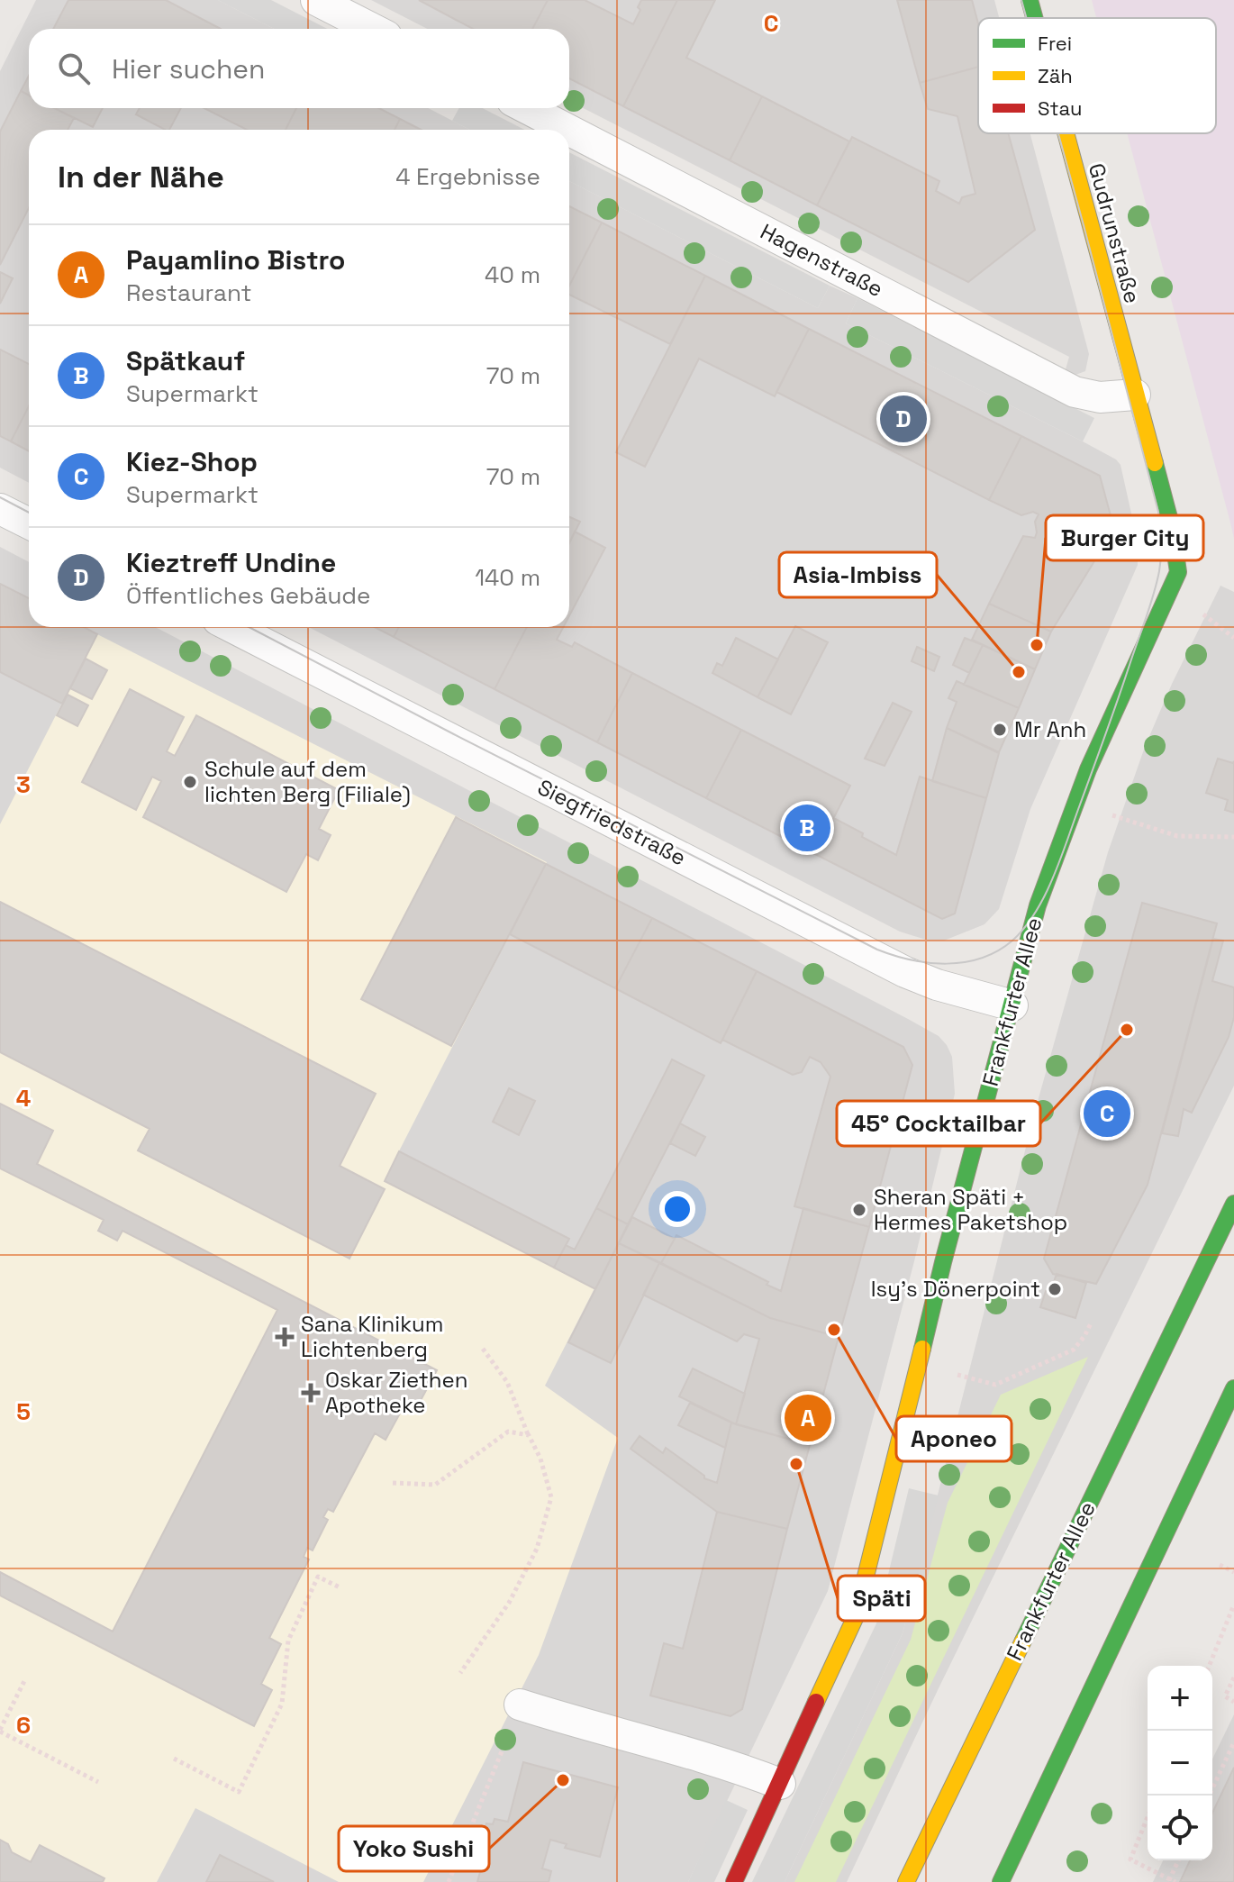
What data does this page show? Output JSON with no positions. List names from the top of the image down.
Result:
{
  "streets": {
    "street": [
      "Gudrunstraße",
      "Hagenstraße",
      "Siegfriedstraße",
      "Frankfurter Allee"
    ]
  },
  "crossings": [
    ["Gudrunstraße", "Hagenstraße"],
    ["Gudrunstraße", "Frankfurter Allee"],
    ["Hagenstraße", "Frankfurter Allee"],
    ["Siegfriedstraße", "Frankfurter Allee"]
  ],
  "places": {
    "other": [
      "Burger City",
      "Asia-Imbiss",
      "Mr Anh",
      "Schule auf dem lichten Berg (Filiale)",
      "45° Cocktailbar",
      "Sheran Späti + Hermes Paketshop",
      "Isy's Dönerpoint",
      "Aponeo",
      "Späti",
      "Yoko Sushi"
    ],
    "health": ["Sana Klinikum Lichtenberg", "Oskar Ziethen Apotheke"]
  },
  "legend": ["Frei", "Zäh", "Stau"],
  "page": {
    "search": "Hier suchen",
    "heading": ["In der Nähe", "4 Ergebnisse"],
    "list": [
      {
        "mark": "A",
        "name": "Payamlino Bistro",
        "note": "Restaurant",
        "value": "40 m"
      },
      {
        "mark": "B",
        "name": "Spätkauf",
        "note": "Supermarkt",
        "value": "70 m"
      },
      {
        "mark": "C",
        "name": "Kiez-Shop",
        "note": "Supermarkt",
        "value": "70 m"
      },
      {
        "mark": "D",
        "name": "Kieztreff Undine",
        "note": "Öffentliches Gebäude",
        "value": "140 m"
      }
    ],
    "pins": [
      "D",
      "B",
      "C",
      "A"
    ],
    "map_buttons": ["+", "−"]
  },
  "grid": {
    "columns": ["C"],
    "rows": [
      "3",
      "4",
      "5",
      "6"
    ]
  }
}
